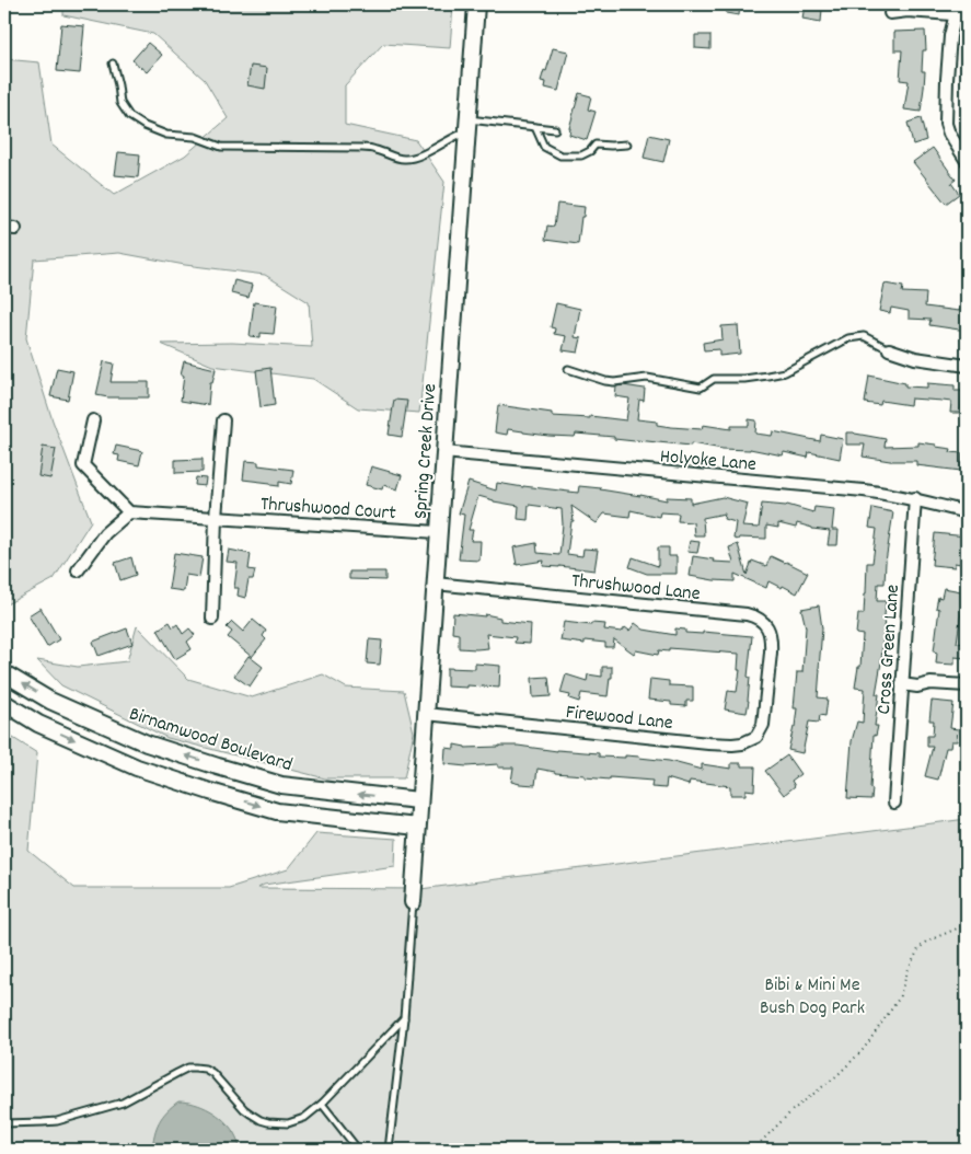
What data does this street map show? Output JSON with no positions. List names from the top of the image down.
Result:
{
  "streets": {
    "street": [
      "Spring Creek Drive",
      "Holyoke Lane",
      "Thrushwood Court",
      "Thrushwood Lane",
      "Cross Green Lane",
      "Firewood Lane",
      "Birnamwood Boulevard"
    ]
  },
  "crossings": [
    ["Spring Creek Drive", "Holyoke Lane"],
    ["Spring Creek Drive", "Thrushwood Court"],
    ["Spring Creek Drive", "Thrushwood Lane"],
    ["Spring Creek Drive", "Firewood Lane"],
    ["Spring Creek Drive", "Birnamwood Boulevard"],
    ["Holyoke Lane", "Cross Green Lane"],
    ["Thrushwood Lane", "Firewood Lane"]
  ],
  "parks": ["Bibi & Mini Me Bush Dog Park"]
}
